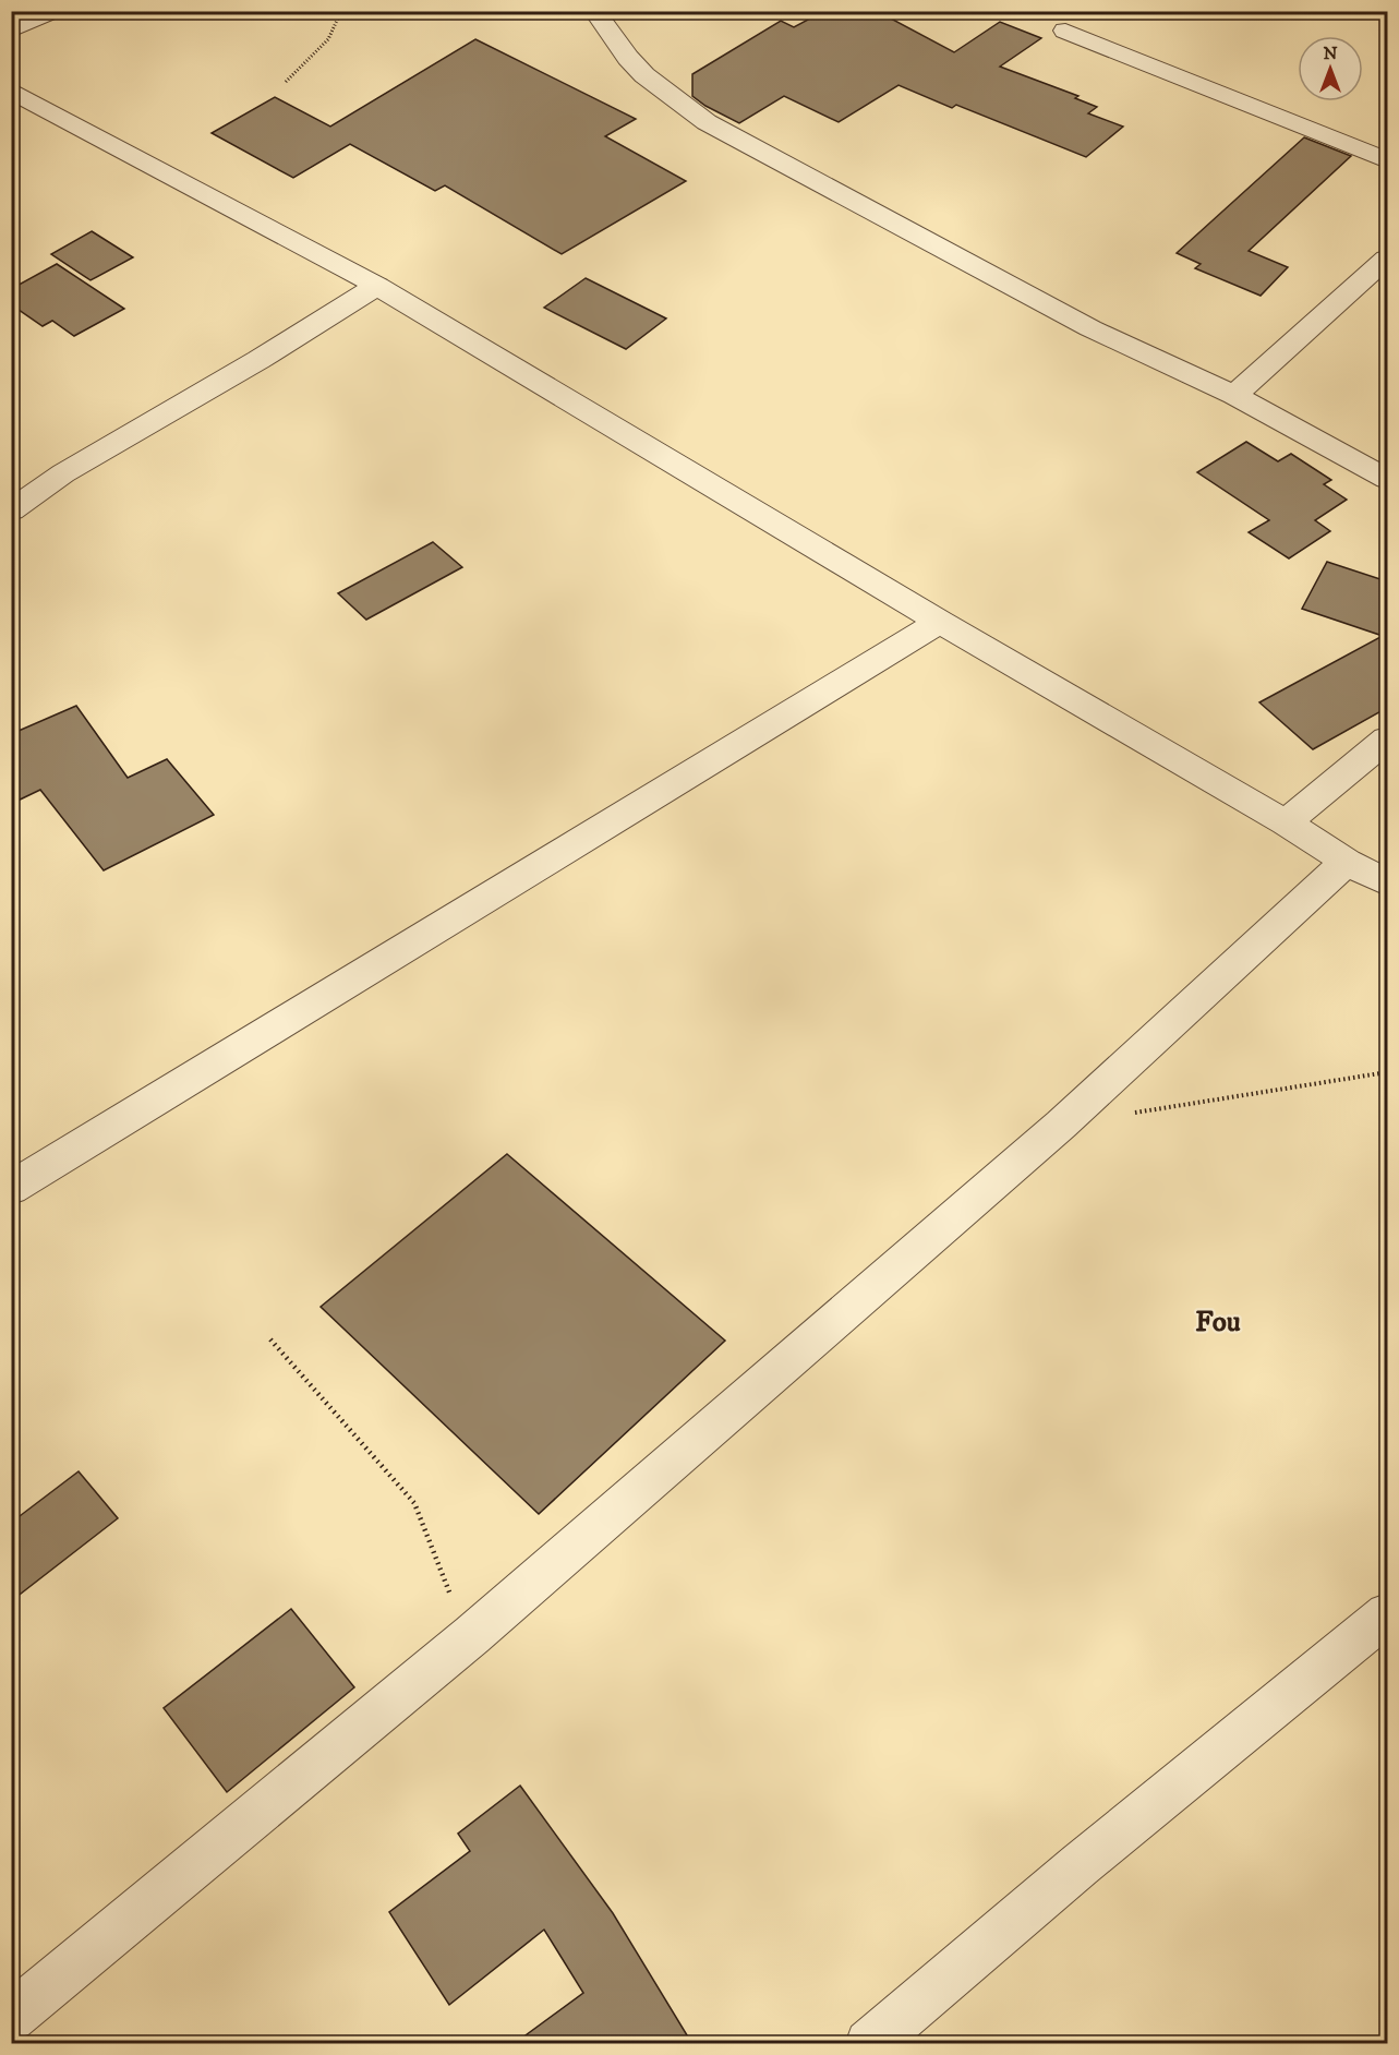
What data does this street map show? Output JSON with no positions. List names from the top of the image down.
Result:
{
  "districts": ["Fou"],
  "north": "top"
}
